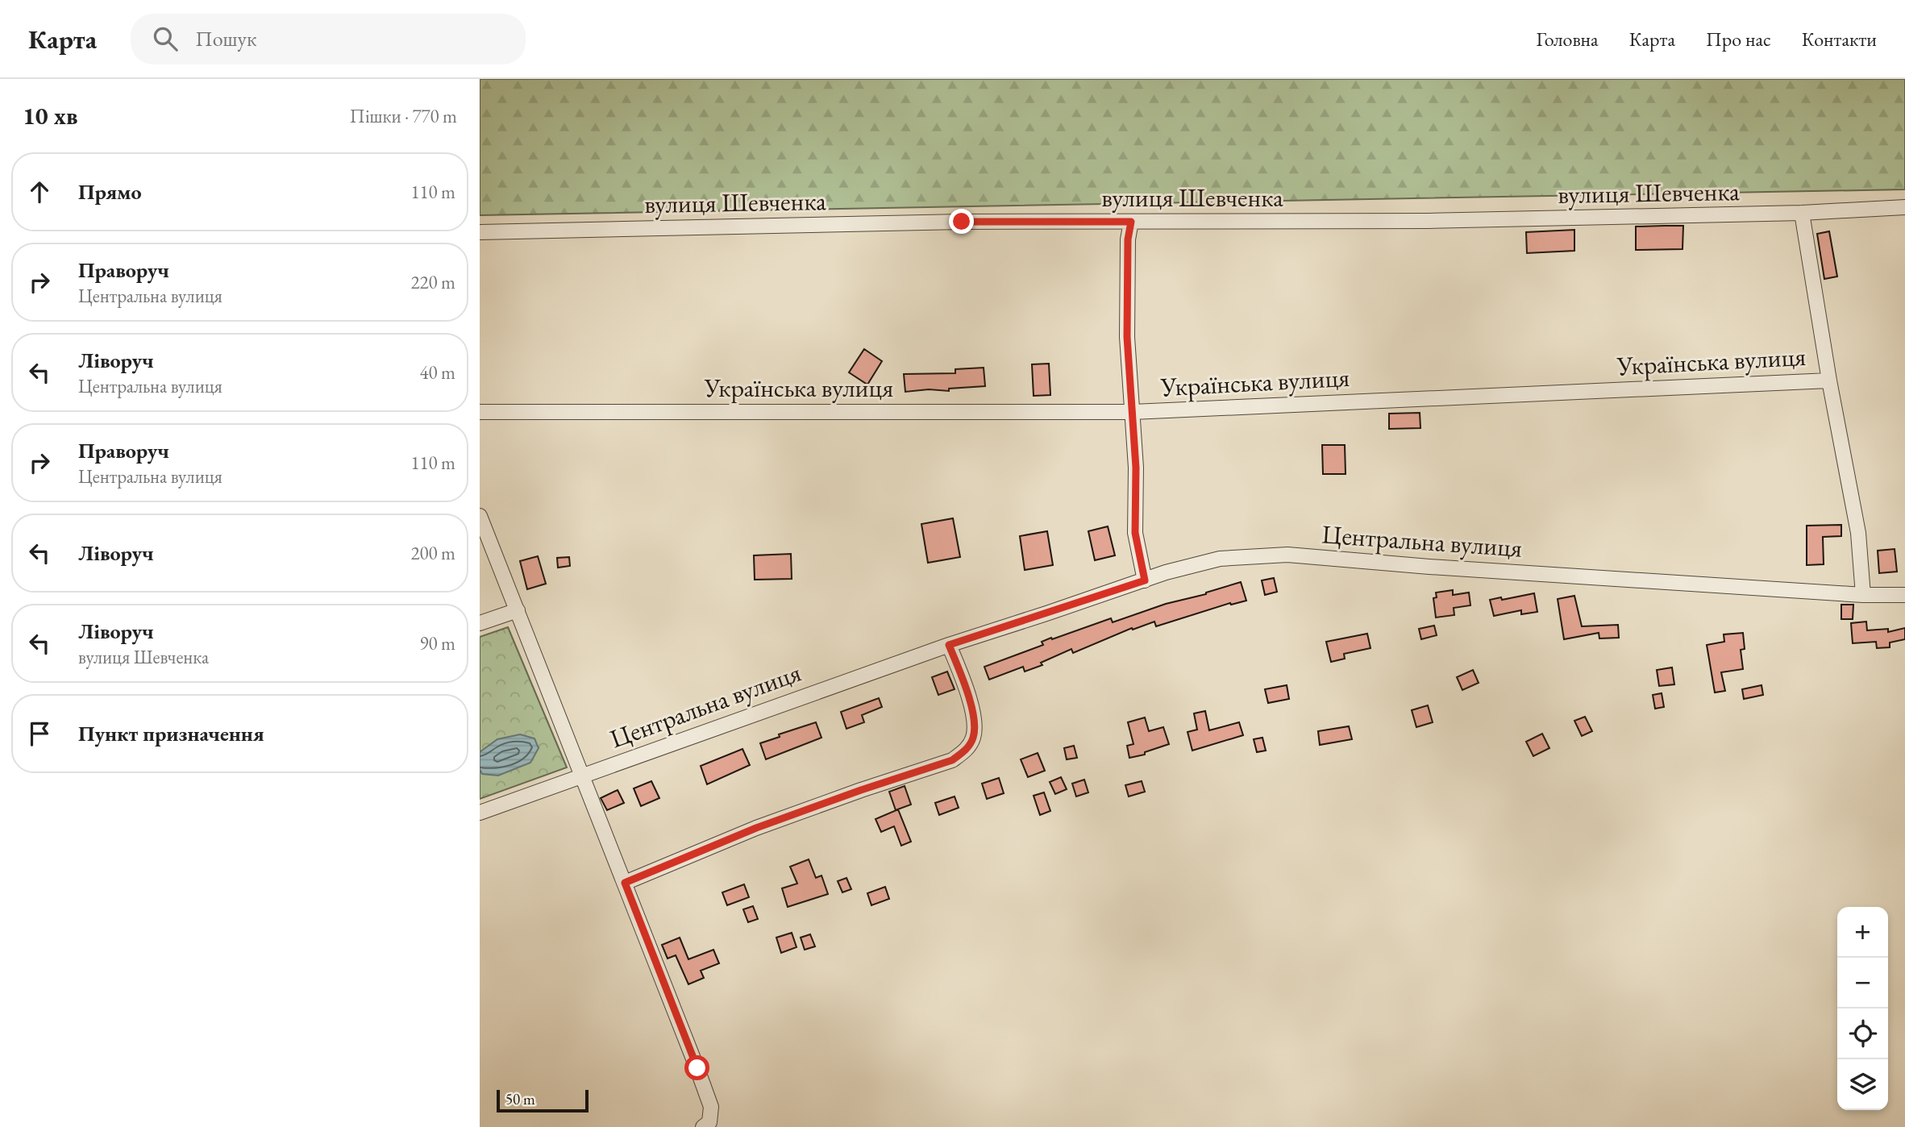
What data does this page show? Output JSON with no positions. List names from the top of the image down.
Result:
{
  "streets": {
    "street": ["вулиця Шевченка", "Українська вулиця", "Центральна вулиця"]
  },
  "scale_bar": "50 m",
  "page": {
    "header": "Карта",
    "search": "Пошук",
    "nav": [
      "Головна",
      "Карта",
      "Про нас",
      "Контакти"
    ],
    "heading": ["10 хв", "Пішки · 770 m"],
    "list": [
      ["Прямо", "110 m"],
      ["Праворуч", "Центральна вулиця", "220 m"],
      ["Ліворуч", "Центральна вулиця", "40 m"],
      ["Праворуч", "Центральна вулиця", "110 m"],
      ["Ліворуч", "200 m"],
      ["Ліворуч", "вулиця Шевченка", "90 m"],
      "Пункт призначення"
    ],
    "map_buttons": ["+", "−"],
    "scale": "50 m"
  }
}
